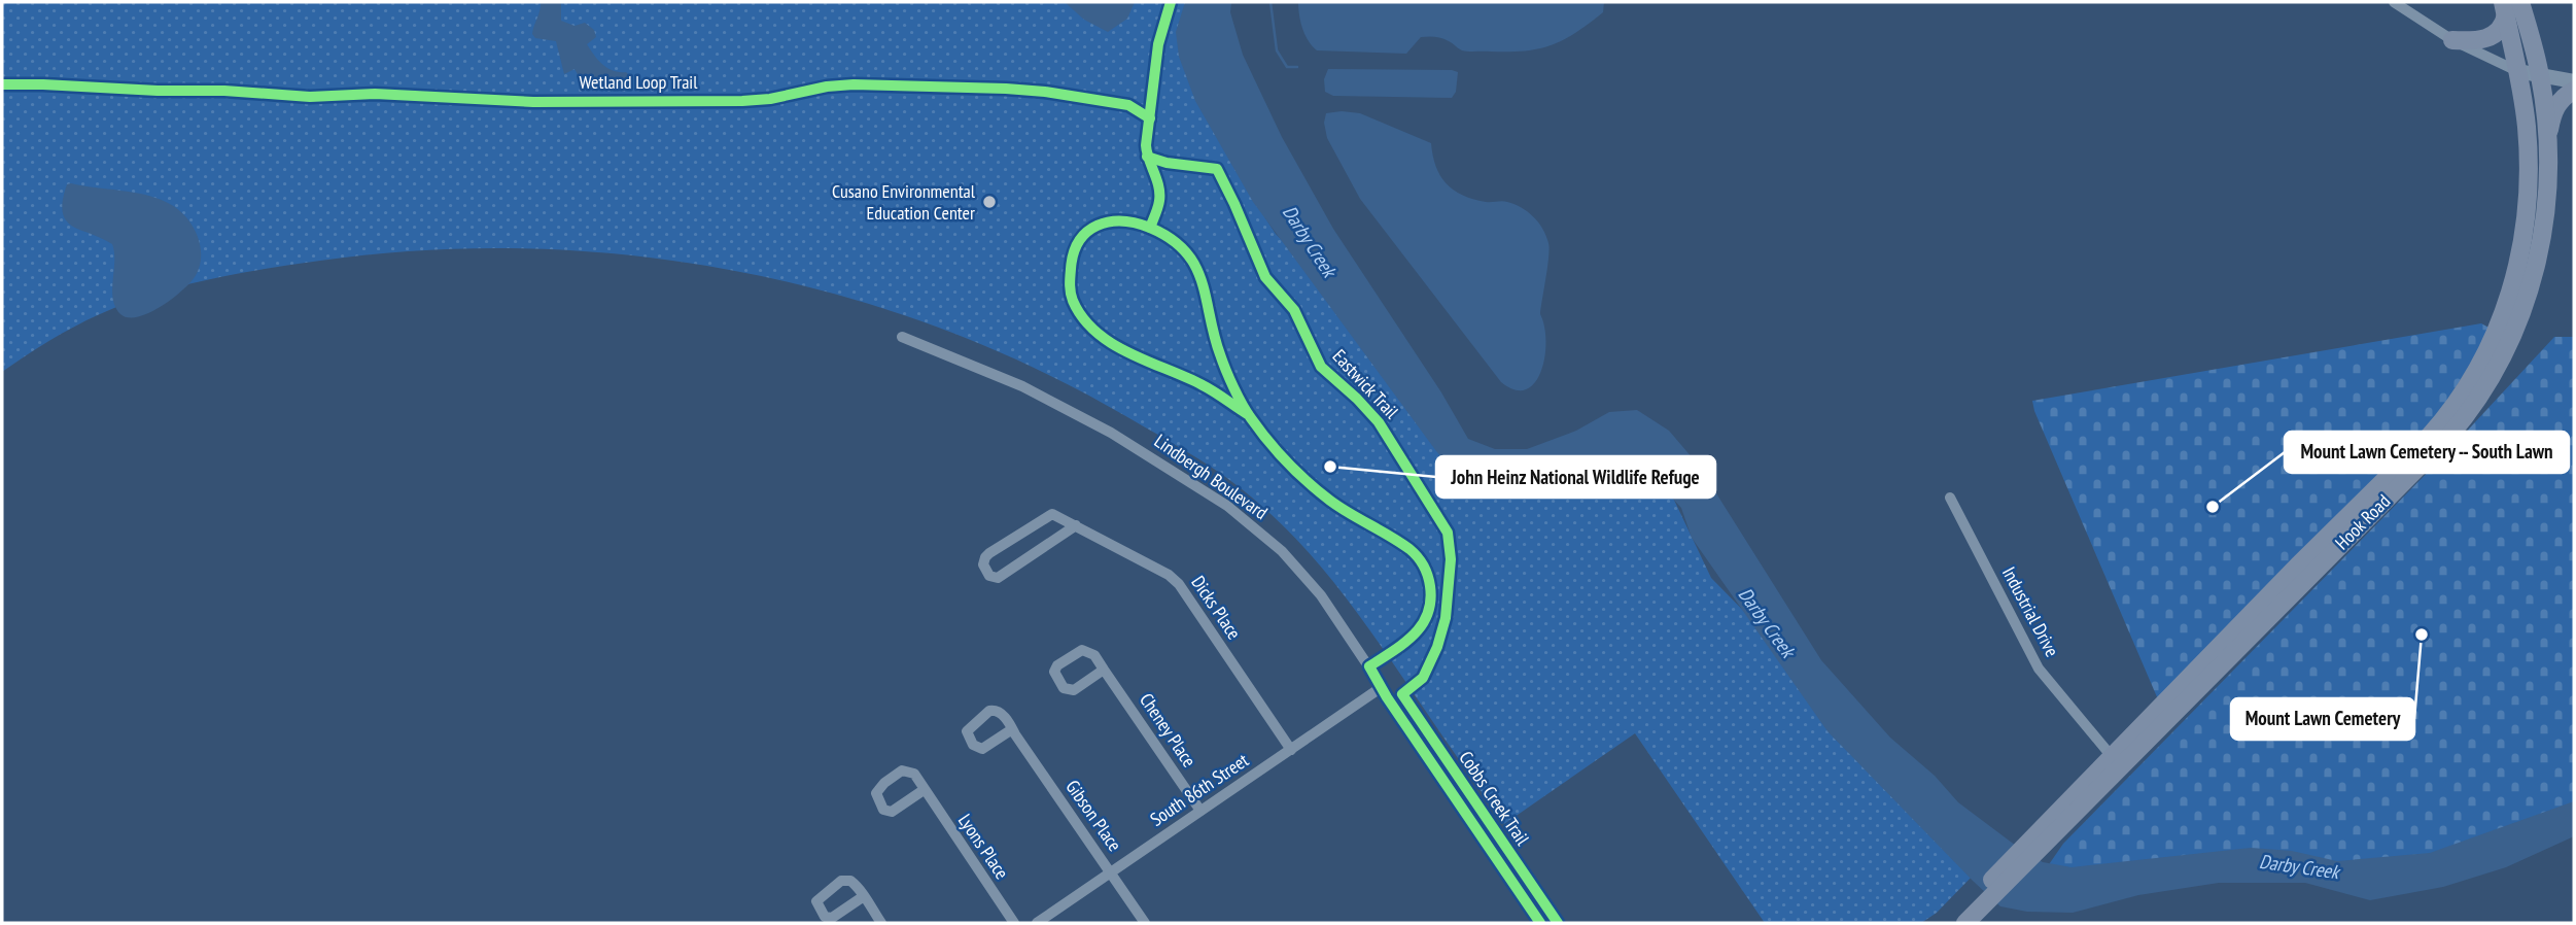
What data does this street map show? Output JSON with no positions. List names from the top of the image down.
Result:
{
  "streets": {
    "main road": ["Hook Road"],
    "street": [
      "Lindbergh Boulevard",
      "Dicks Place",
      "Industrial Drive",
      "Cheney Place",
      "South 86th Street",
      "Gibson Place",
      "Lyons Place"
    ],
    "cycle path": ["Wetland Loop Trail", "Eastwick Trail"]
  },
  "crossings": [
    ["Lindbergh Boulevard", "South 86th Street"],
    ["Hook Road", "Industrial Drive"],
    ["Dicks Place", "South 86th Street"],
    ["Cheney Place", "South 86th Street"],
    ["South 86th Street", "Gibson Place"]
  ],
  "water": ["Darby Creek"],
  "places": [
    "Cusano Environmental Education Center",
    "John Heinz National Wildlife Refuge",
    "Mount Lawn Cemetery -- South Lawn",
    "Mount Lawn Cemetery"
  ]
}
